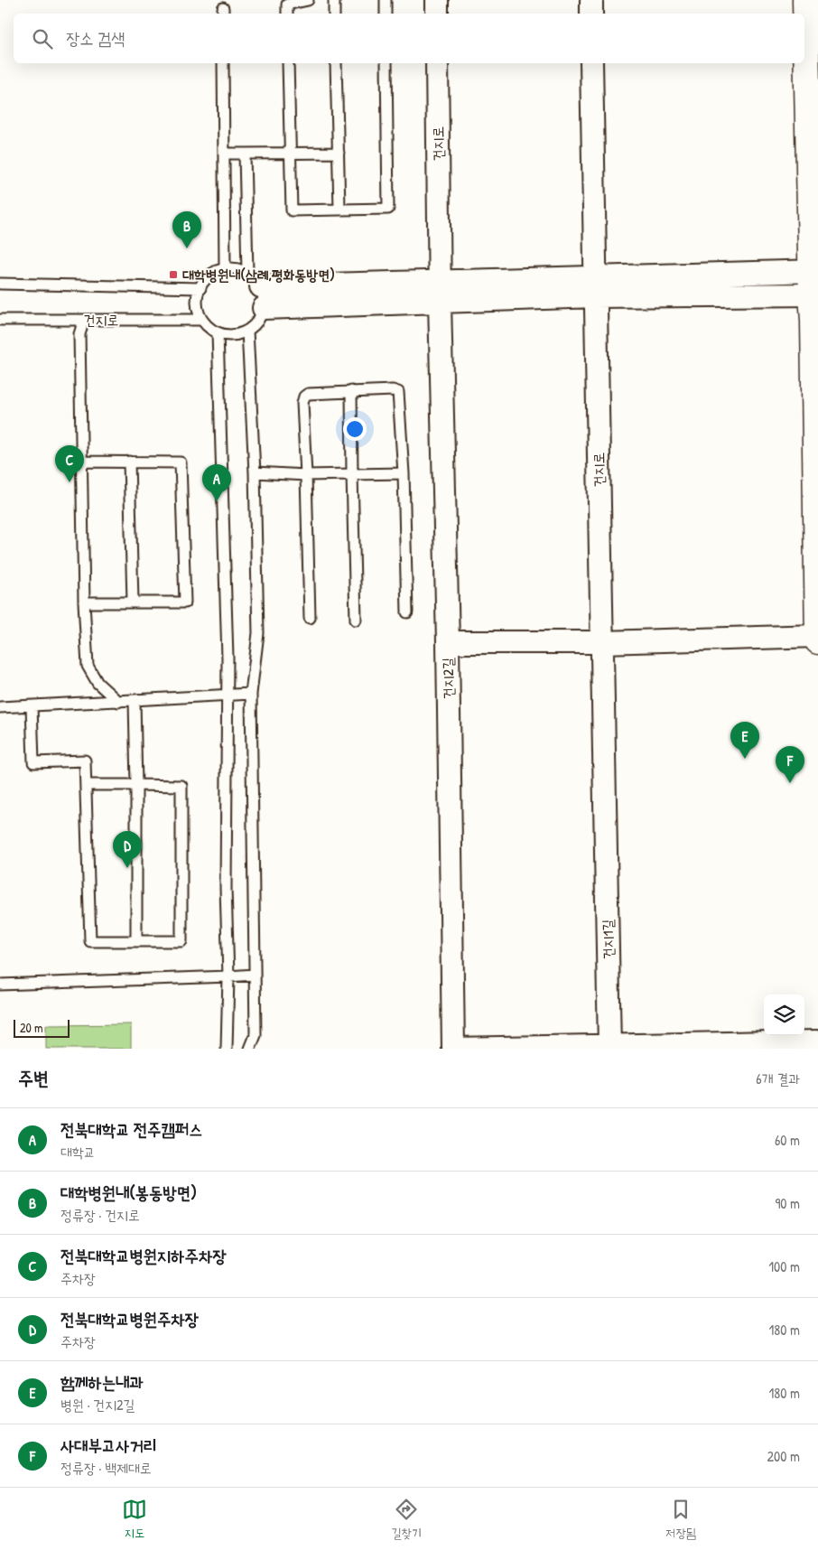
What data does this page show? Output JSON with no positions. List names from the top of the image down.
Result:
{
  "streets": {
    "street": ["건지로", "건지2길", "건지1길"]
  },
  "crossings": [
    ["건지로", "건지2길"],
    ["건지로", "건지1길"],
    ["건지2길", "건지1길"]
  ],
  "places": {
    "transit": ["대학병원내(삼례,평화동방면)"]
  },
  "scale_bar": "20 m",
  "page": {
    "search": "장소 검색",
    "pins": [
      "B",
      "C",
      "A",
      "E",
      "F",
      "D"
    ],
    "scale": "20 m",
    "heading": ["주변", "6개 결과"],
    "list": [
      {
        "mark": "A",
        "name": "전북대학교 전주캠퍼스",
        "note": "대학교",
        "value": "60 m"
      },
      {
        "mark": "B",
        "name": "대학병원내(봉동방면)",
        "note": "정류장 · 건지로",
        "value": "90 m"
      },
      {
        "mark": "C",
        "name": "전북대학교병원지하주차장",
        "note": "주차장",
        "value": "100 m"
      },
      {
        "mark": "D",
        "name": "전북대학교병원주차장",
        "note": "주차장",
        "value": "180 m"
      },
      {
        "mark": "E",
        "name": "함께하는내과",
        "note": "병원 · 건지2길",
        "value": "180 m"
      },
      {
        "mark": "F",
        "name": "사대부고사거리",
        "note": "정류장 · 백제대로",
        "value": "200 m"
      }
    ],
    "nav": ["지도", "길찾기", "저장됨"]
  }
}
